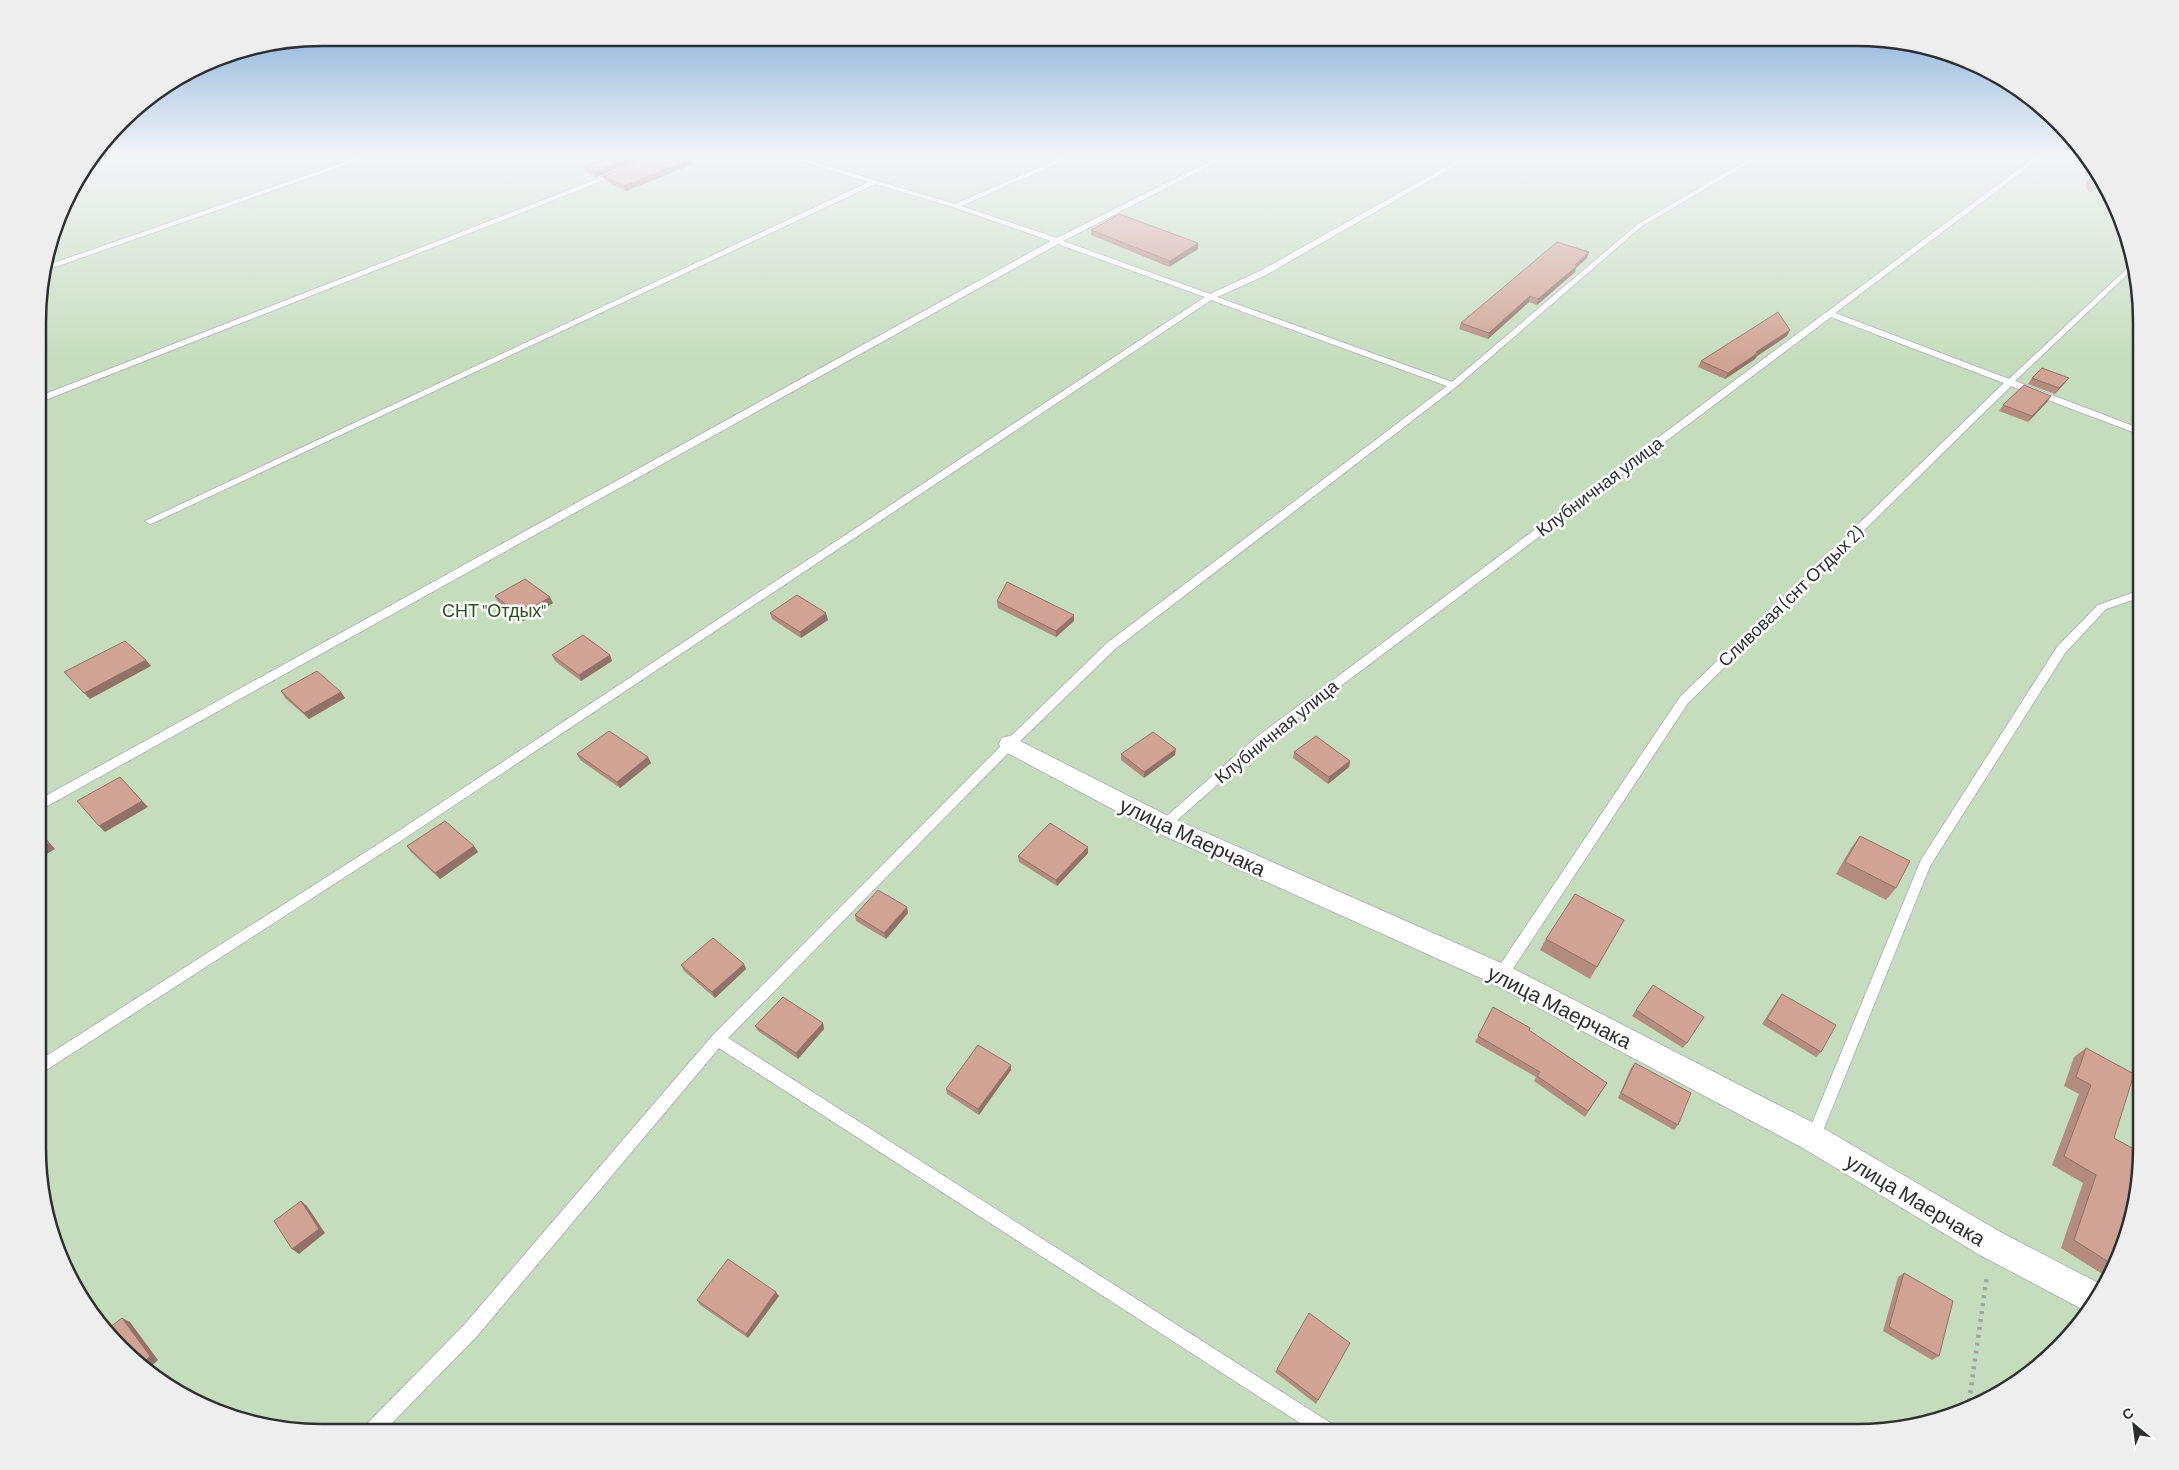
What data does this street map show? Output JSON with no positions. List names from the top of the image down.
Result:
{
  "streets": {
    "street": ["улица Маерчака"],
    "lane": ["Клубничная улица", "Сливовая (снт Отдых 2)"]
  },
  "crossings": [
    ["Клубничная улица", "улица Маерчака"],
    ["Сливовая (снт Отдых 2)", "улица Маерчака"]
  ],
  "parks": ["СНТ \"Отдых\""],
  "north": "top left"
}
